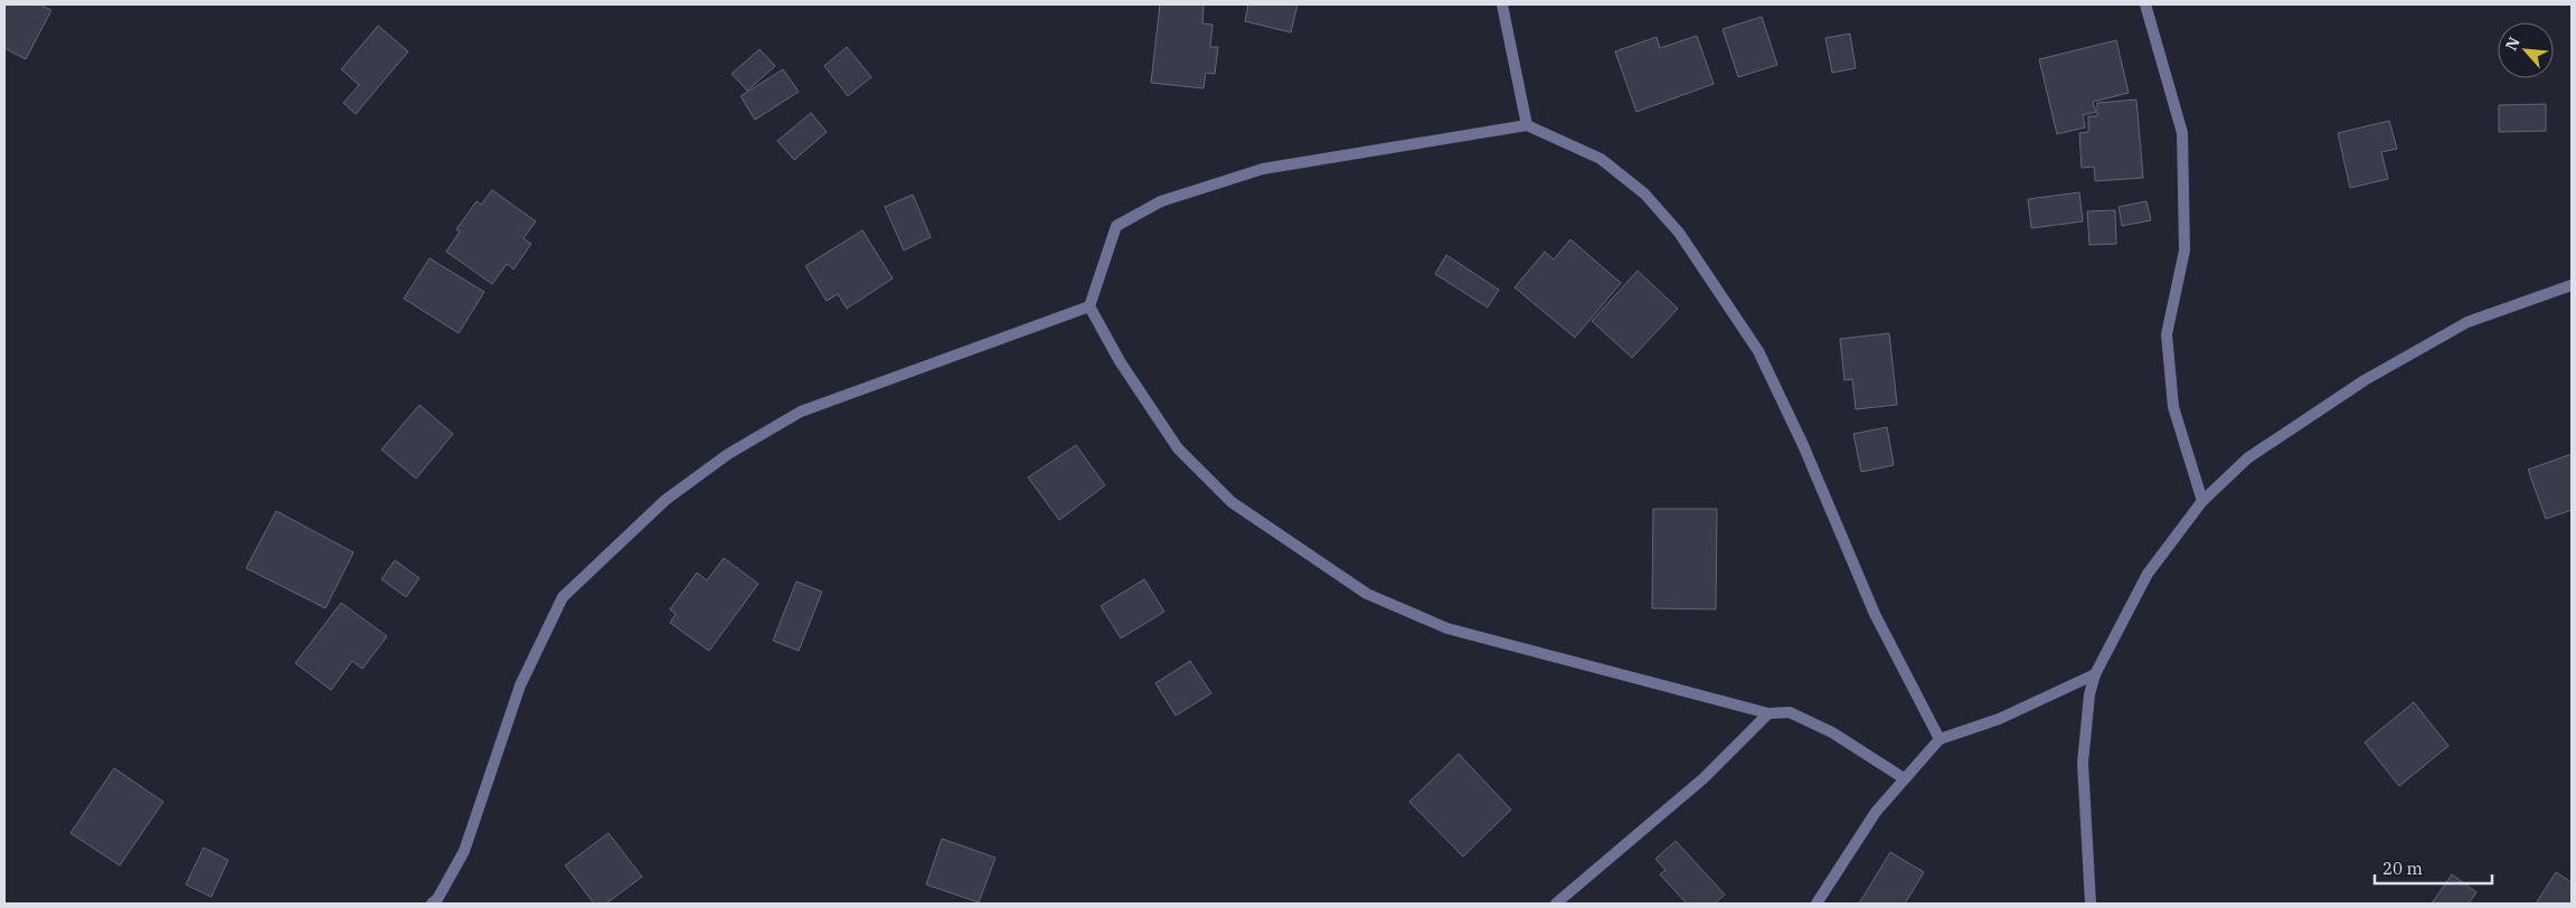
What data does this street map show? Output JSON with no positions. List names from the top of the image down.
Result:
{
  "scale_bar": "20 m",
  "north": "top left"
}
